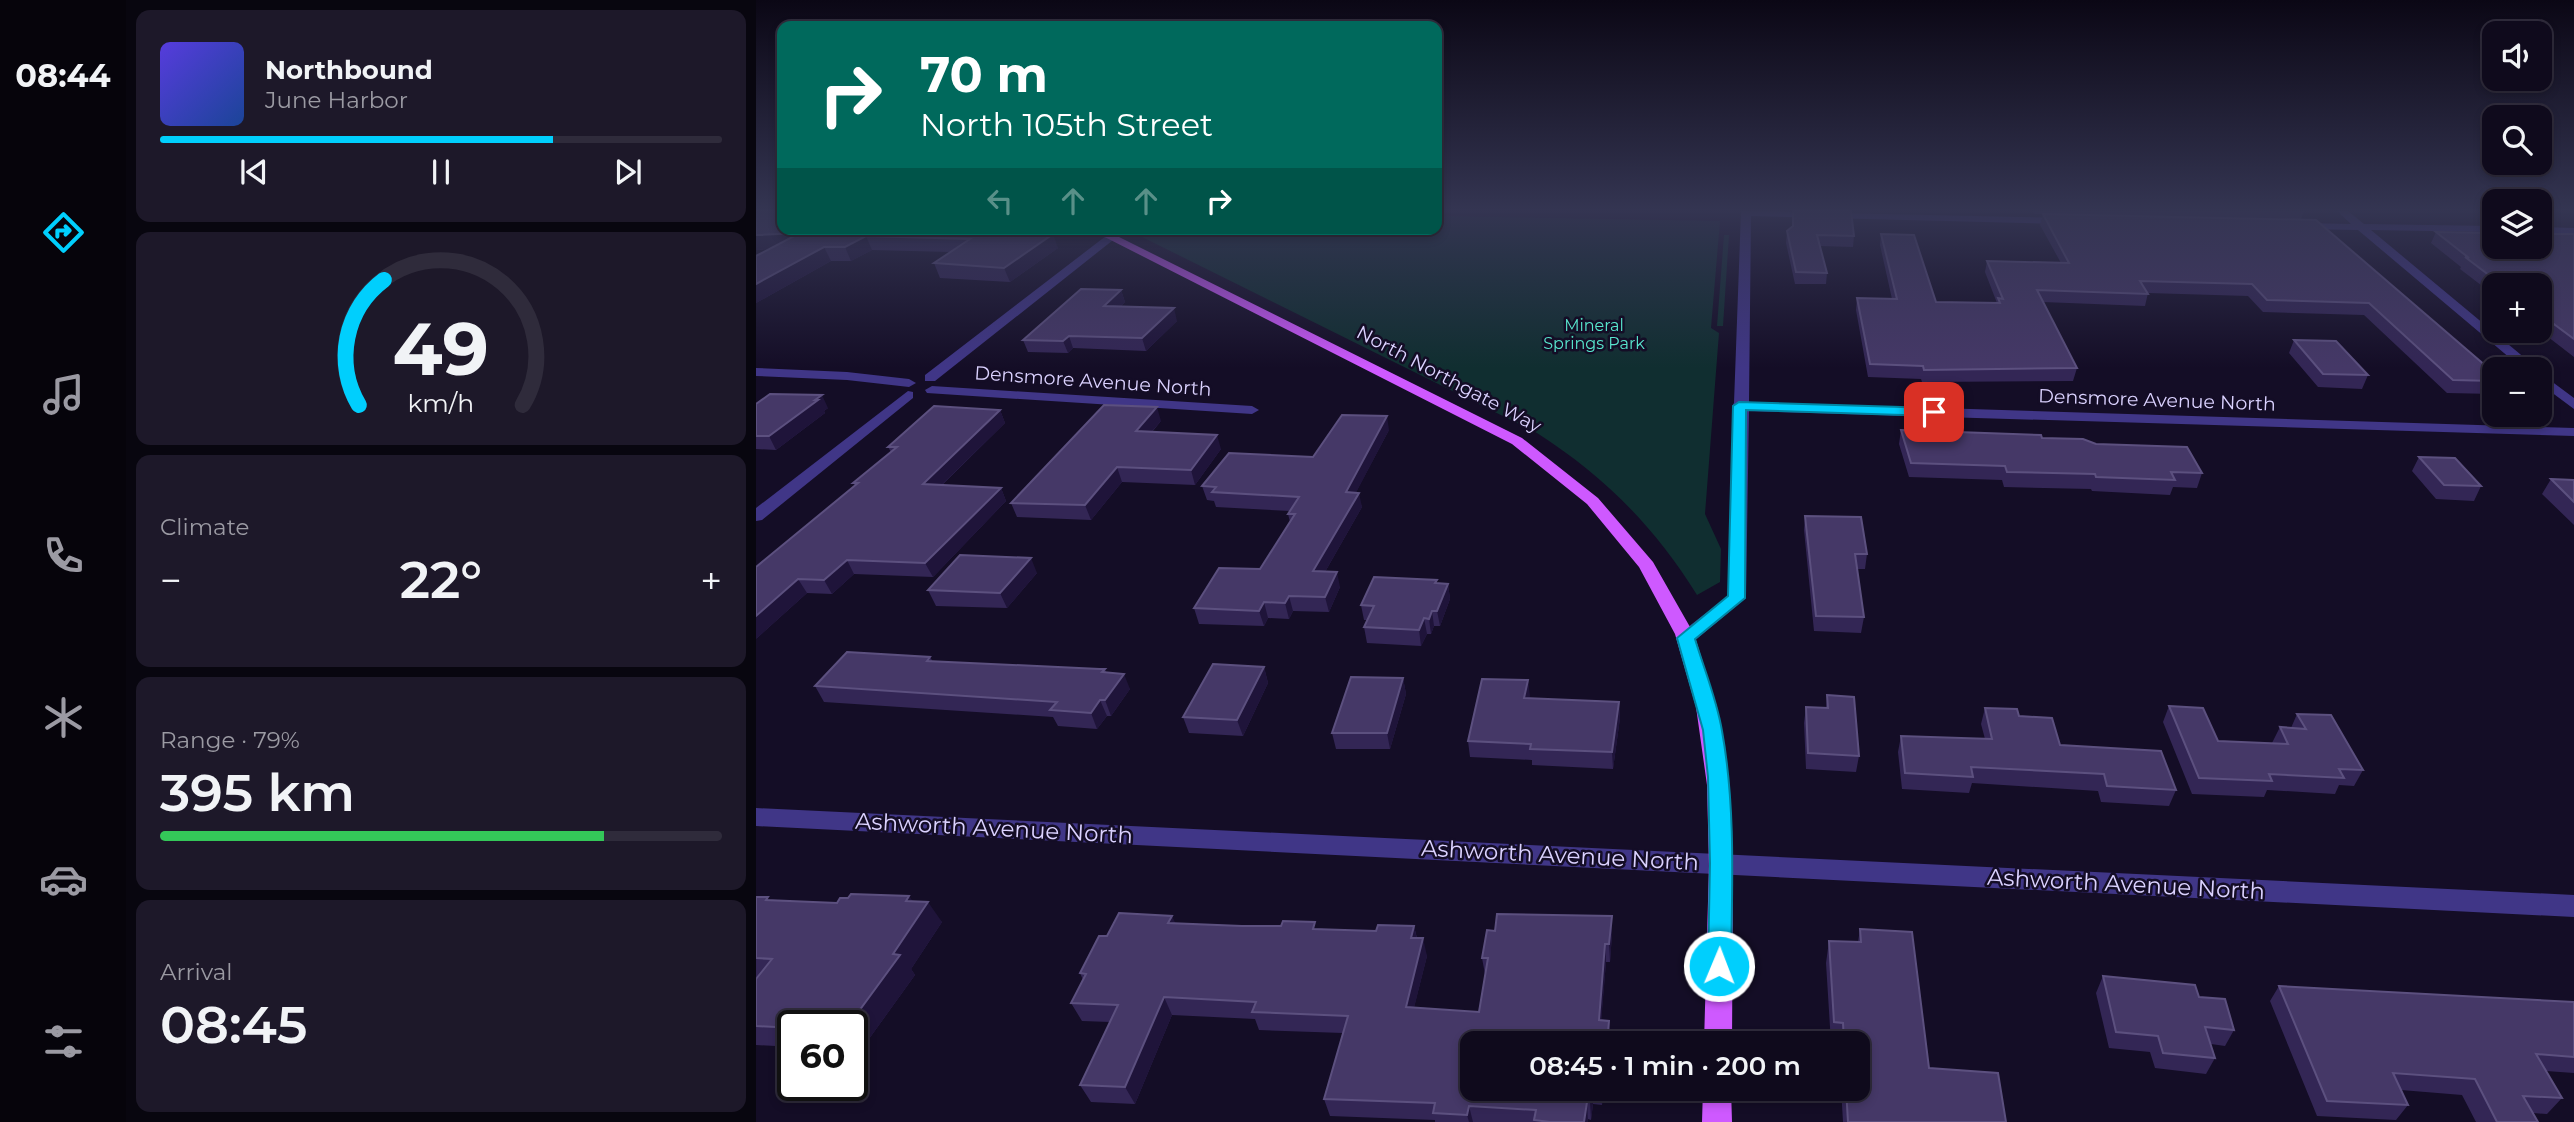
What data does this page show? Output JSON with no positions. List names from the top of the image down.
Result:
{
  "streets": {
    "main road": ["North Northgate Way"],
    "street": ["Densmore Avenue North", "Ashworth Avenue North"]
  },
  "crossings": [
    ["North Northgate Way", "Ashworth Avenue North"]
  ],
  "parks": ["Mineral Springs Park"],
  "page": {
    "tabs": "08:44",
    "map_buttons": ["+", "−"],
    "turn": ["70 m", "North 105th Street"],
    "song": ["Northbound", "June Harbor"],
    "tile": [
      "Climate",
      ["Range · 79%", "395 km"],
      ["Arrival", "08:45"]
    ],
    "heat": ["−", "22°", "+"],
    "limit": "60",
    "trip": "08:45 · 1 min · 200 m",
    "gauge": ["49", "km/h"]
  }
}
